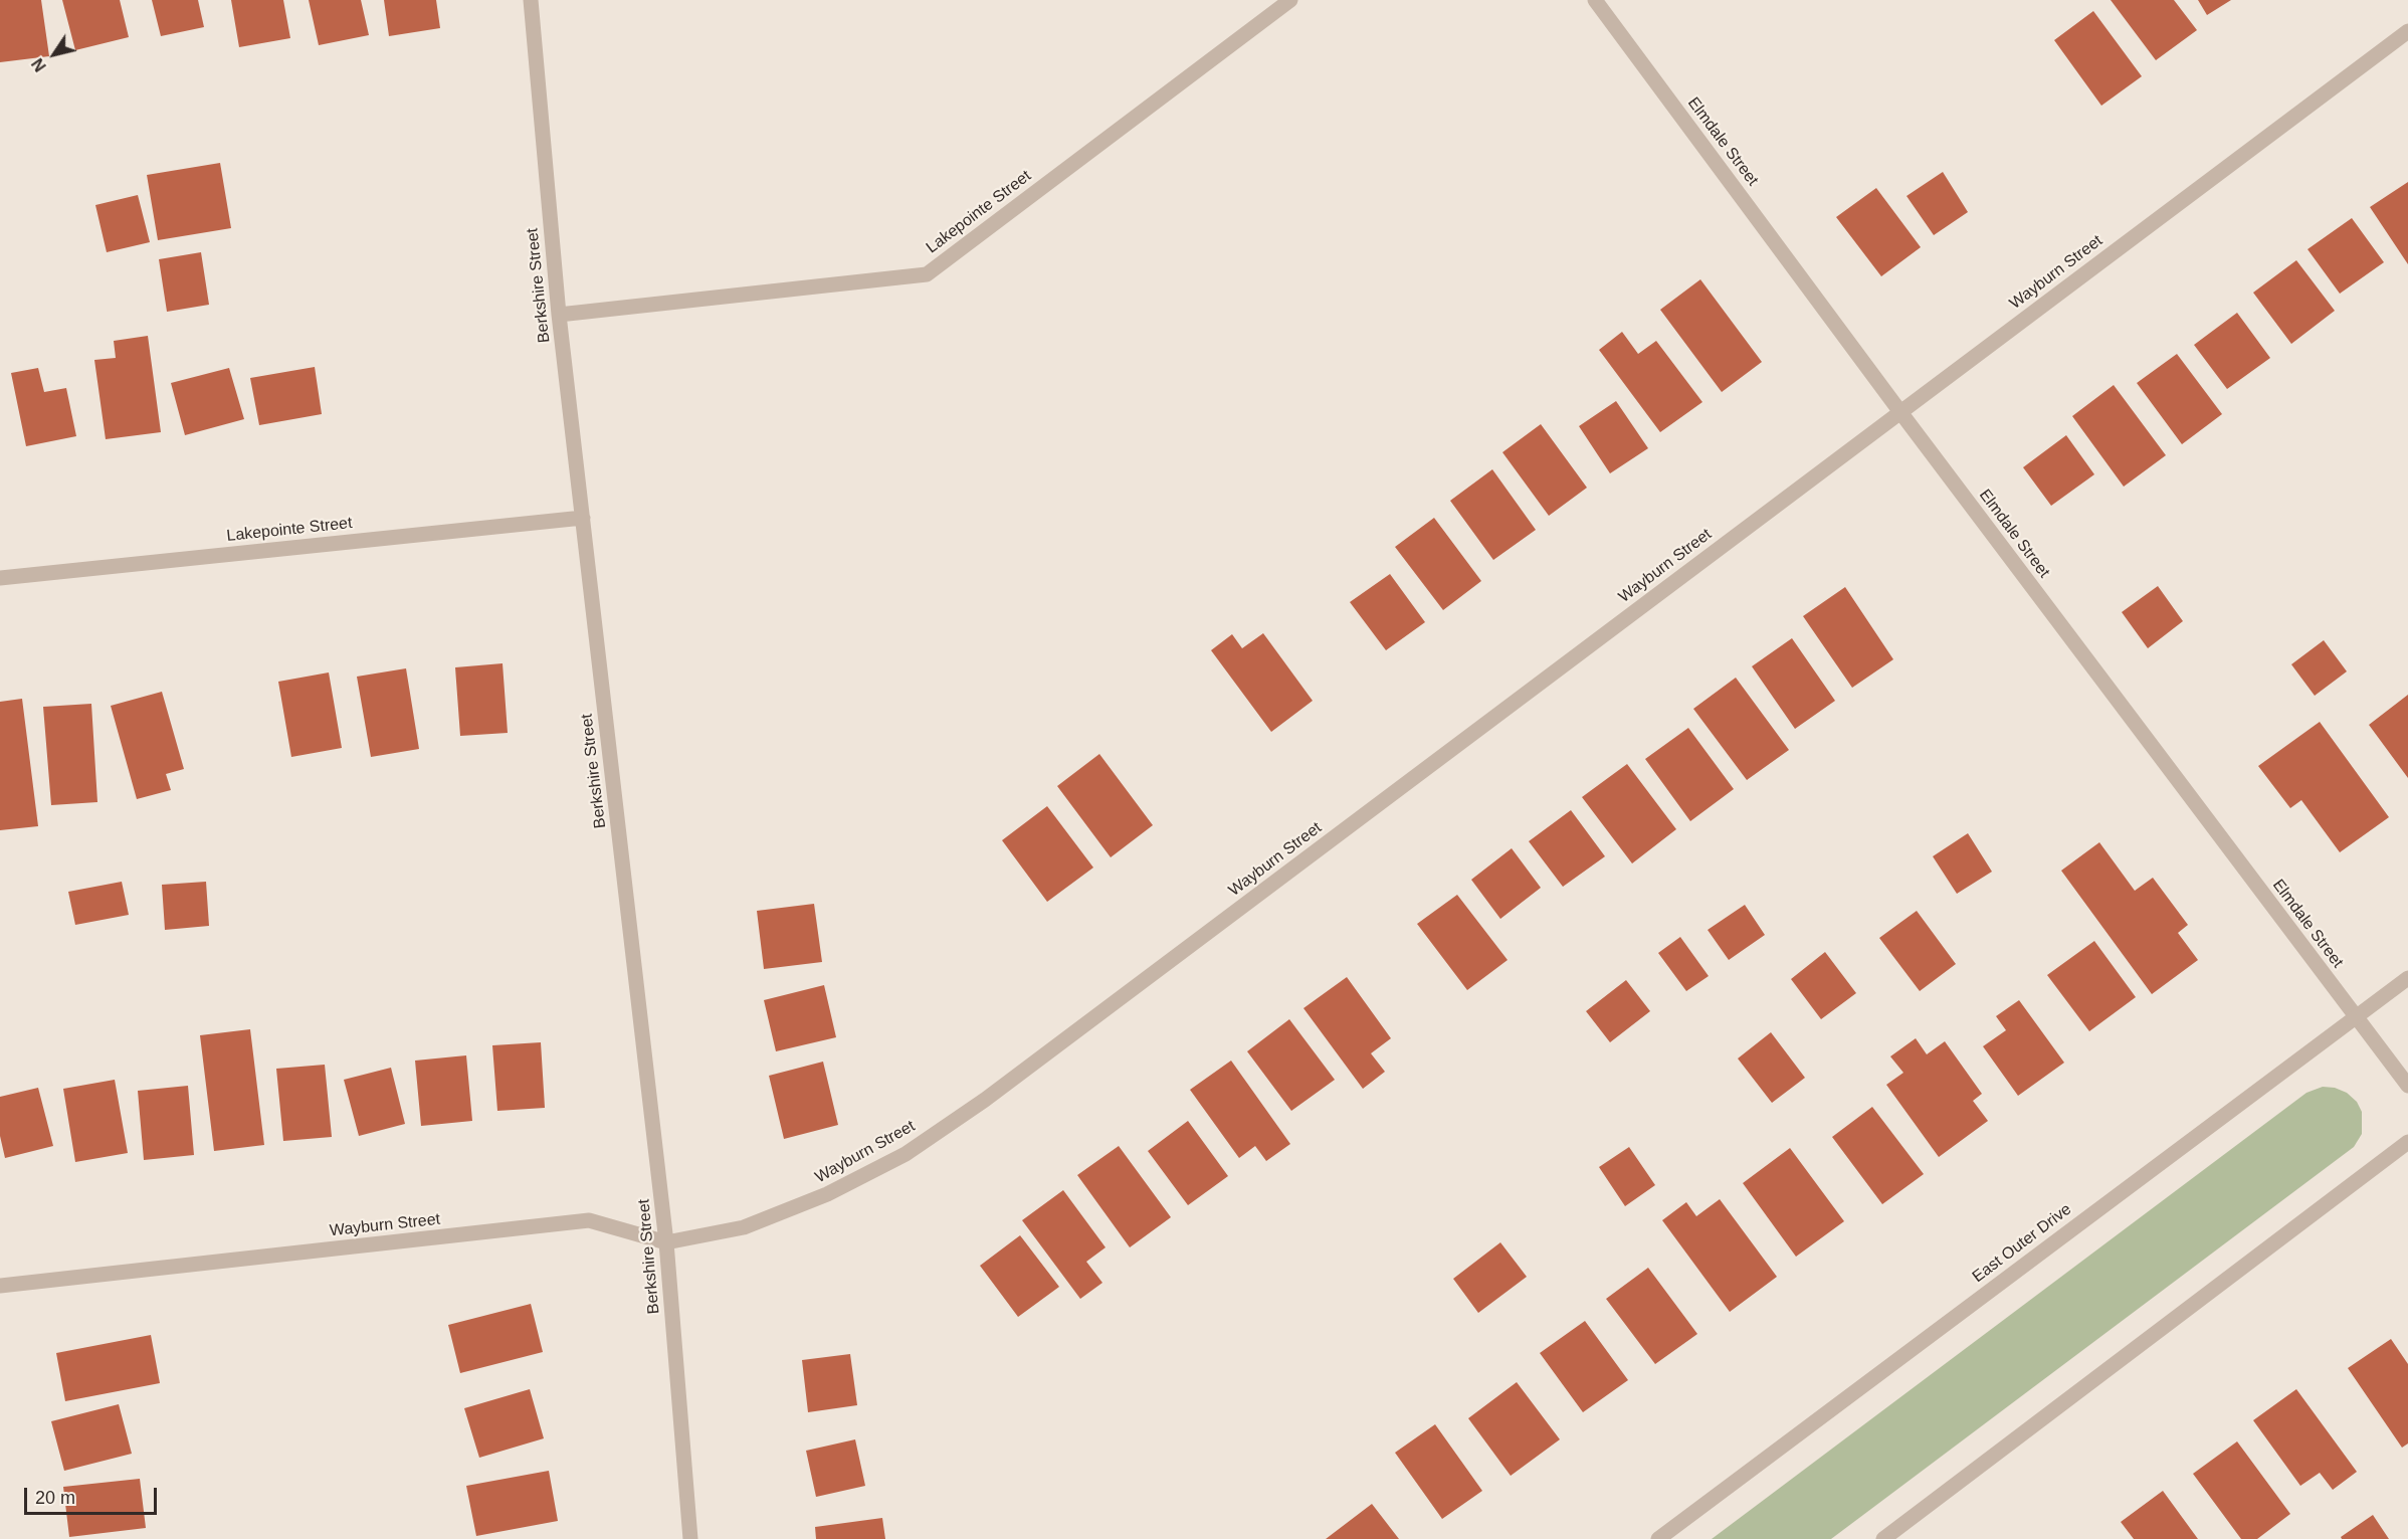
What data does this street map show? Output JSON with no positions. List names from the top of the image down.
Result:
{
  "streets": {
    "street": [
      "Elmdale Street",
      "Lakepointe Street",
      "Wayburn Street",
      "Berkshire Street",
      "East Outer Drive"
    ]
  },
  "crossings": [
    ["Elmdale Street", "Wayburn Street"],
    ["Elmdale Street", "East Outer Drive"],
    ["Lakepointe Street", "Berkshire Street"],
    ["Wayburn Street", "Berkshire Street"]
  ],
  "scale_bar": "20 m",
  "north": "bottom left"
}
